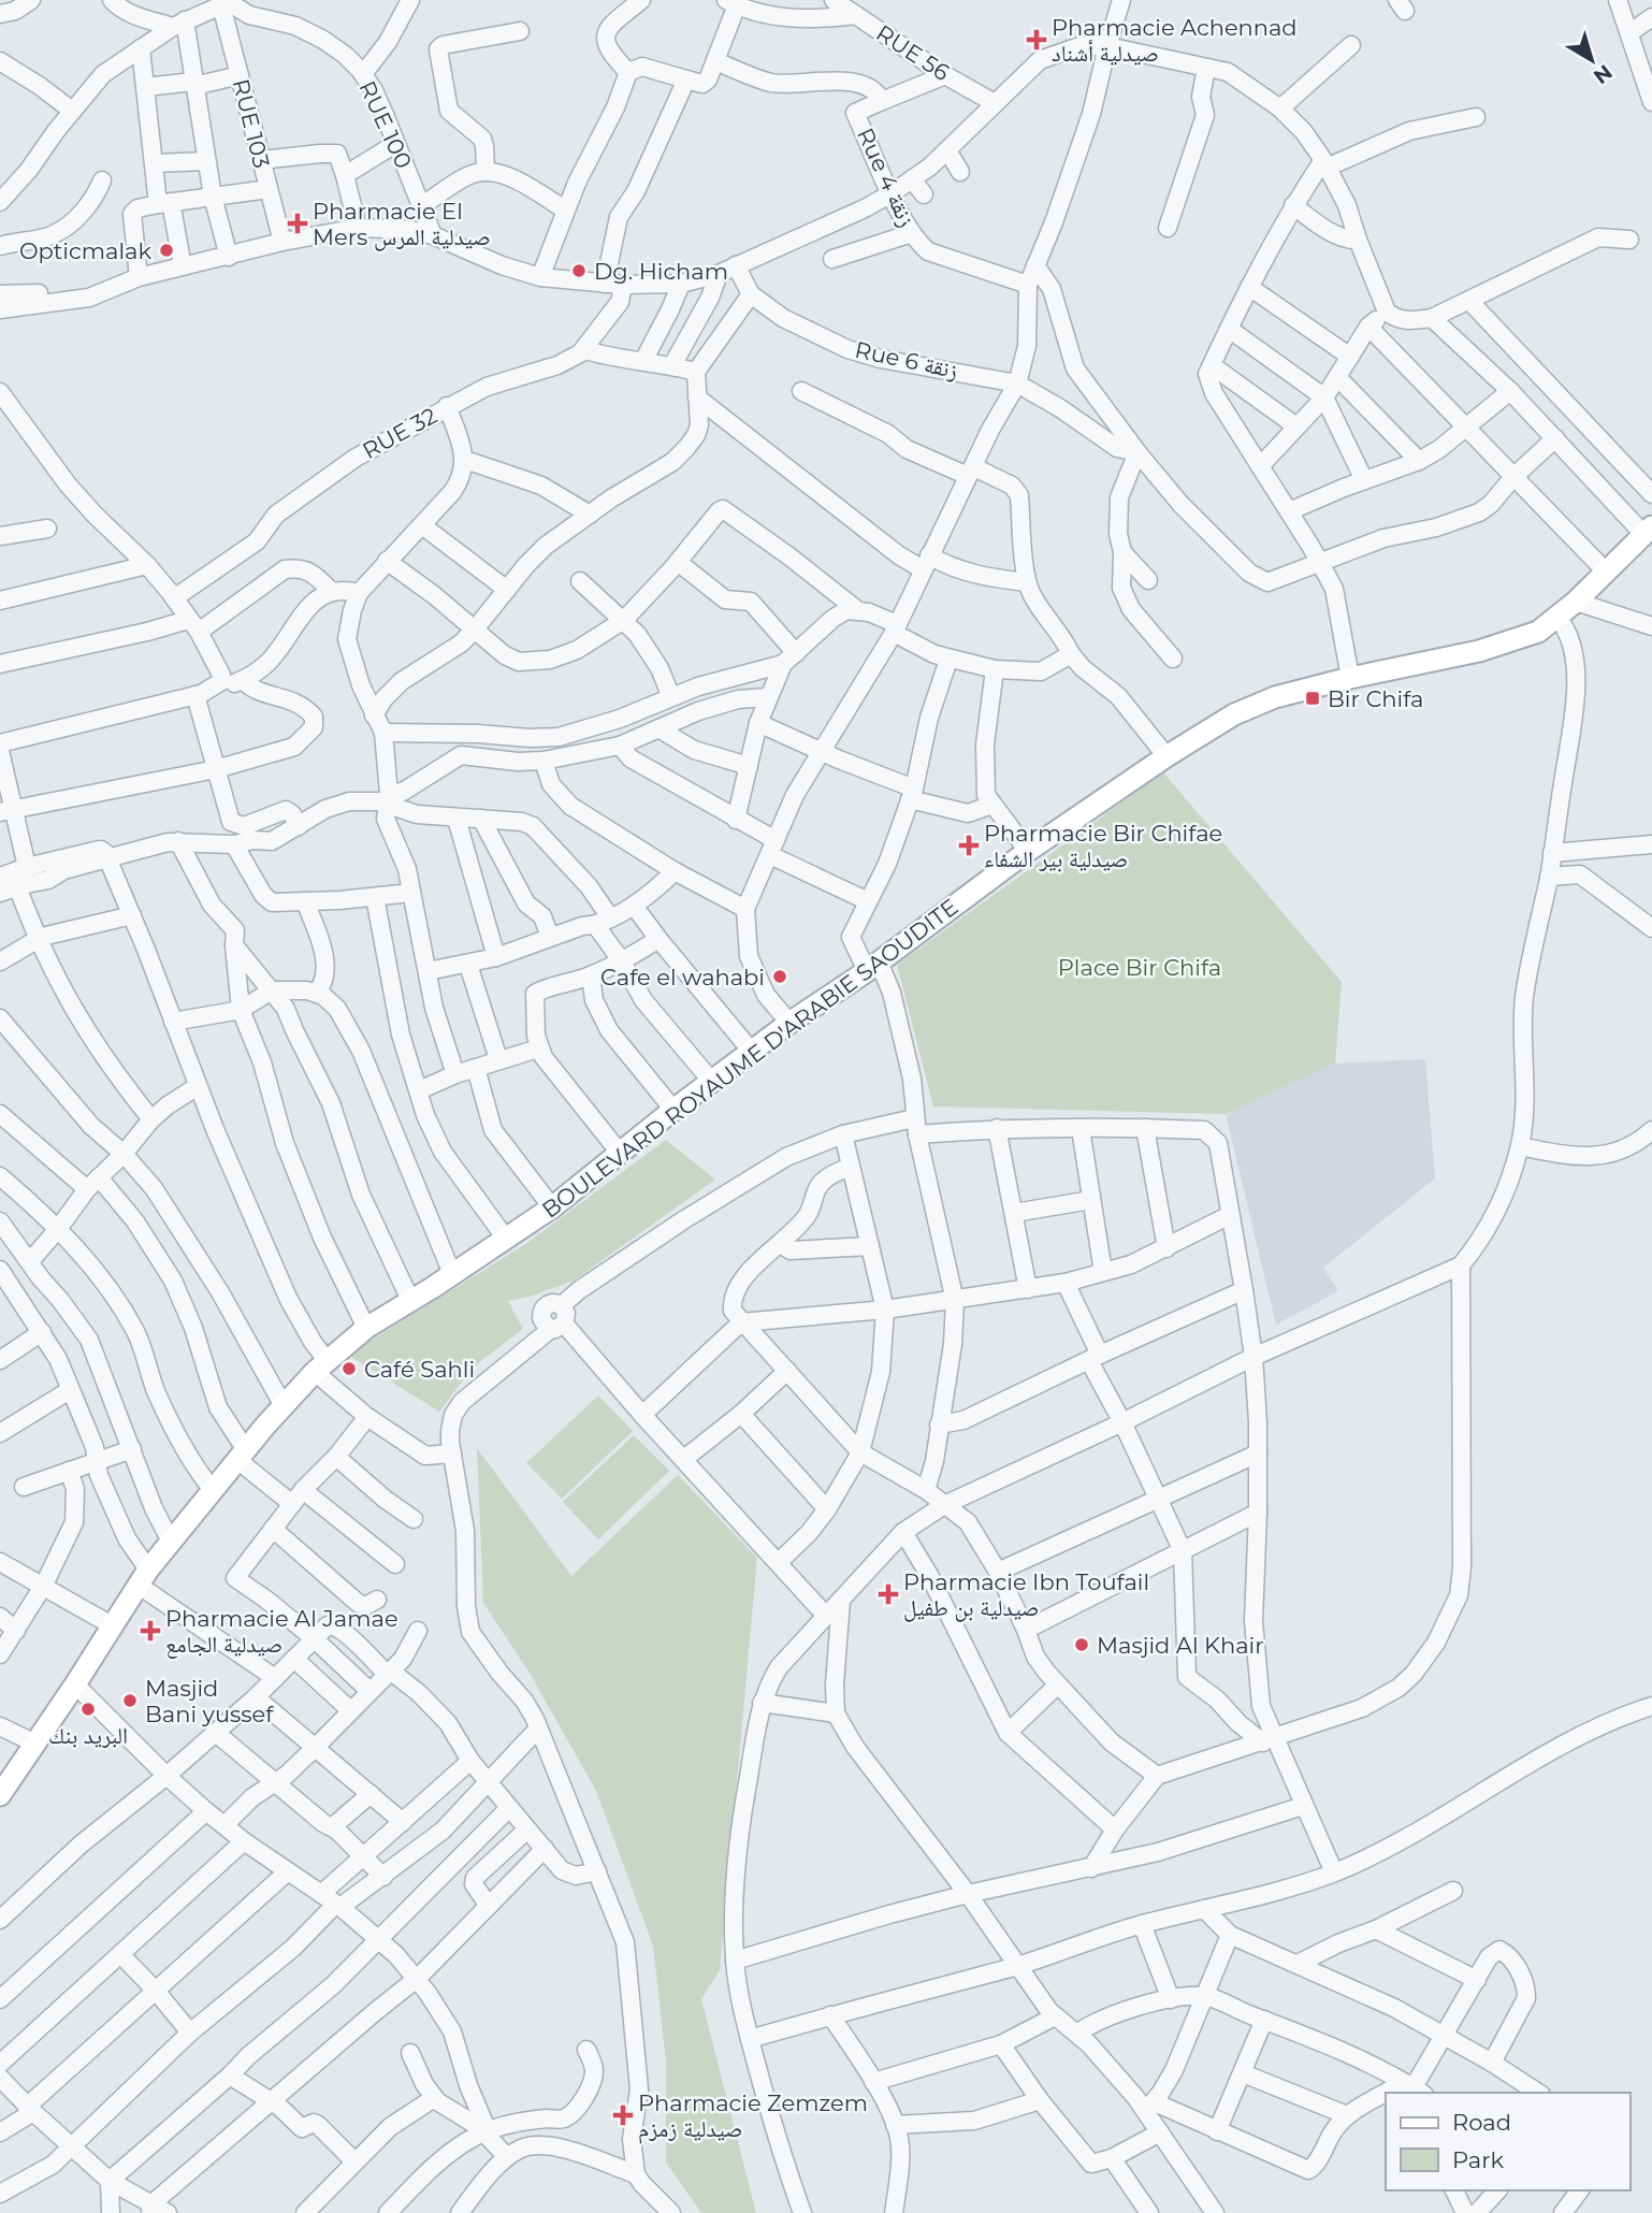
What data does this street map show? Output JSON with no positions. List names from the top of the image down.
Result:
{
  "streets": {
    "main road": ["BOULEVARD ROYAUME D'ARABIE SAOUDITE"],
    "street": [
      "RUE 56",
      "RUE 103",
      "RUE 100",
      "Rue 4 زنقة",
      "Rue 6 زنقة",
      "RUE 32"
    ]
  },
  "crossings": [
    ["RUE 56", "Rue 4 زنقة"],
    ["RUE 103", "RUE 100"]
  ],
  "parks": ["Place Bir Chifa"],
  "places": {
    "health": [
      "Pharmacie Achennad صيدلية أشناد",
      "Pharmacie El Mers صيدلية المرس",
      "Pharmacie Bir Chifae صيدلية بير الشفاء",
      "Pharmacie Ibn Toufail صيدلية بن طفيل",
      "Pharmacie Al Jamae صيدلية الجامع",
      "Pharmacie Zemzem صيدلية زمزم"
    ],
    "other": [
      "Opticmalak",
      "Dg. Hicham",
      "Cafe el wahabi",
      "Café Sahli",
      "Masjid Al Khair",
      "Masjid Bani yussef",
      "البريد بنك"
    ],
    "transit": ["Bir Chifa"]
  },
  "legend": ["Road", "Park"],
  "north": "bottom right"
}
